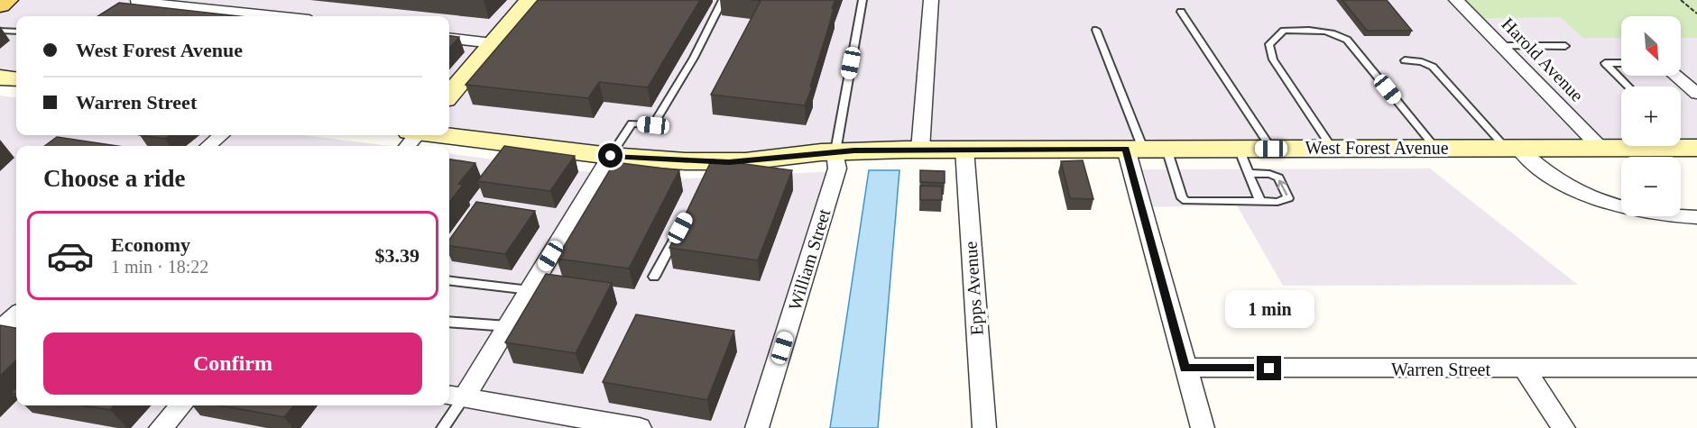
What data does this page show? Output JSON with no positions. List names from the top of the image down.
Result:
{
  "streets": {
    "street": [
      "Harold Avenue",
      "West Forest Avenue",
      "William Street",
      "Epps Avenue",
      "Warren Street"
    ]
  },
  "crossings": [
    ["Harold Avenue", "West Forest Avenue"],
    ["West Forest Avenue", "William Street"],
    ["West Forest Avenue", "Epps Avenue"]
  ],
  "north": "bottom right",
  "page": {
    "map_buttons": ["+", "−"],
    "banner": ["West Forest Avenue", "Warren Street"],
    "heading": "Choose a ride",
    "list": [
      {
        "name": "Economy",
        "note": "1 min · 18:22",
        "value": "$3.39"
      }
    ],
    "bubble": "1 min",
    "buttons": "Confirm"
  }
}
